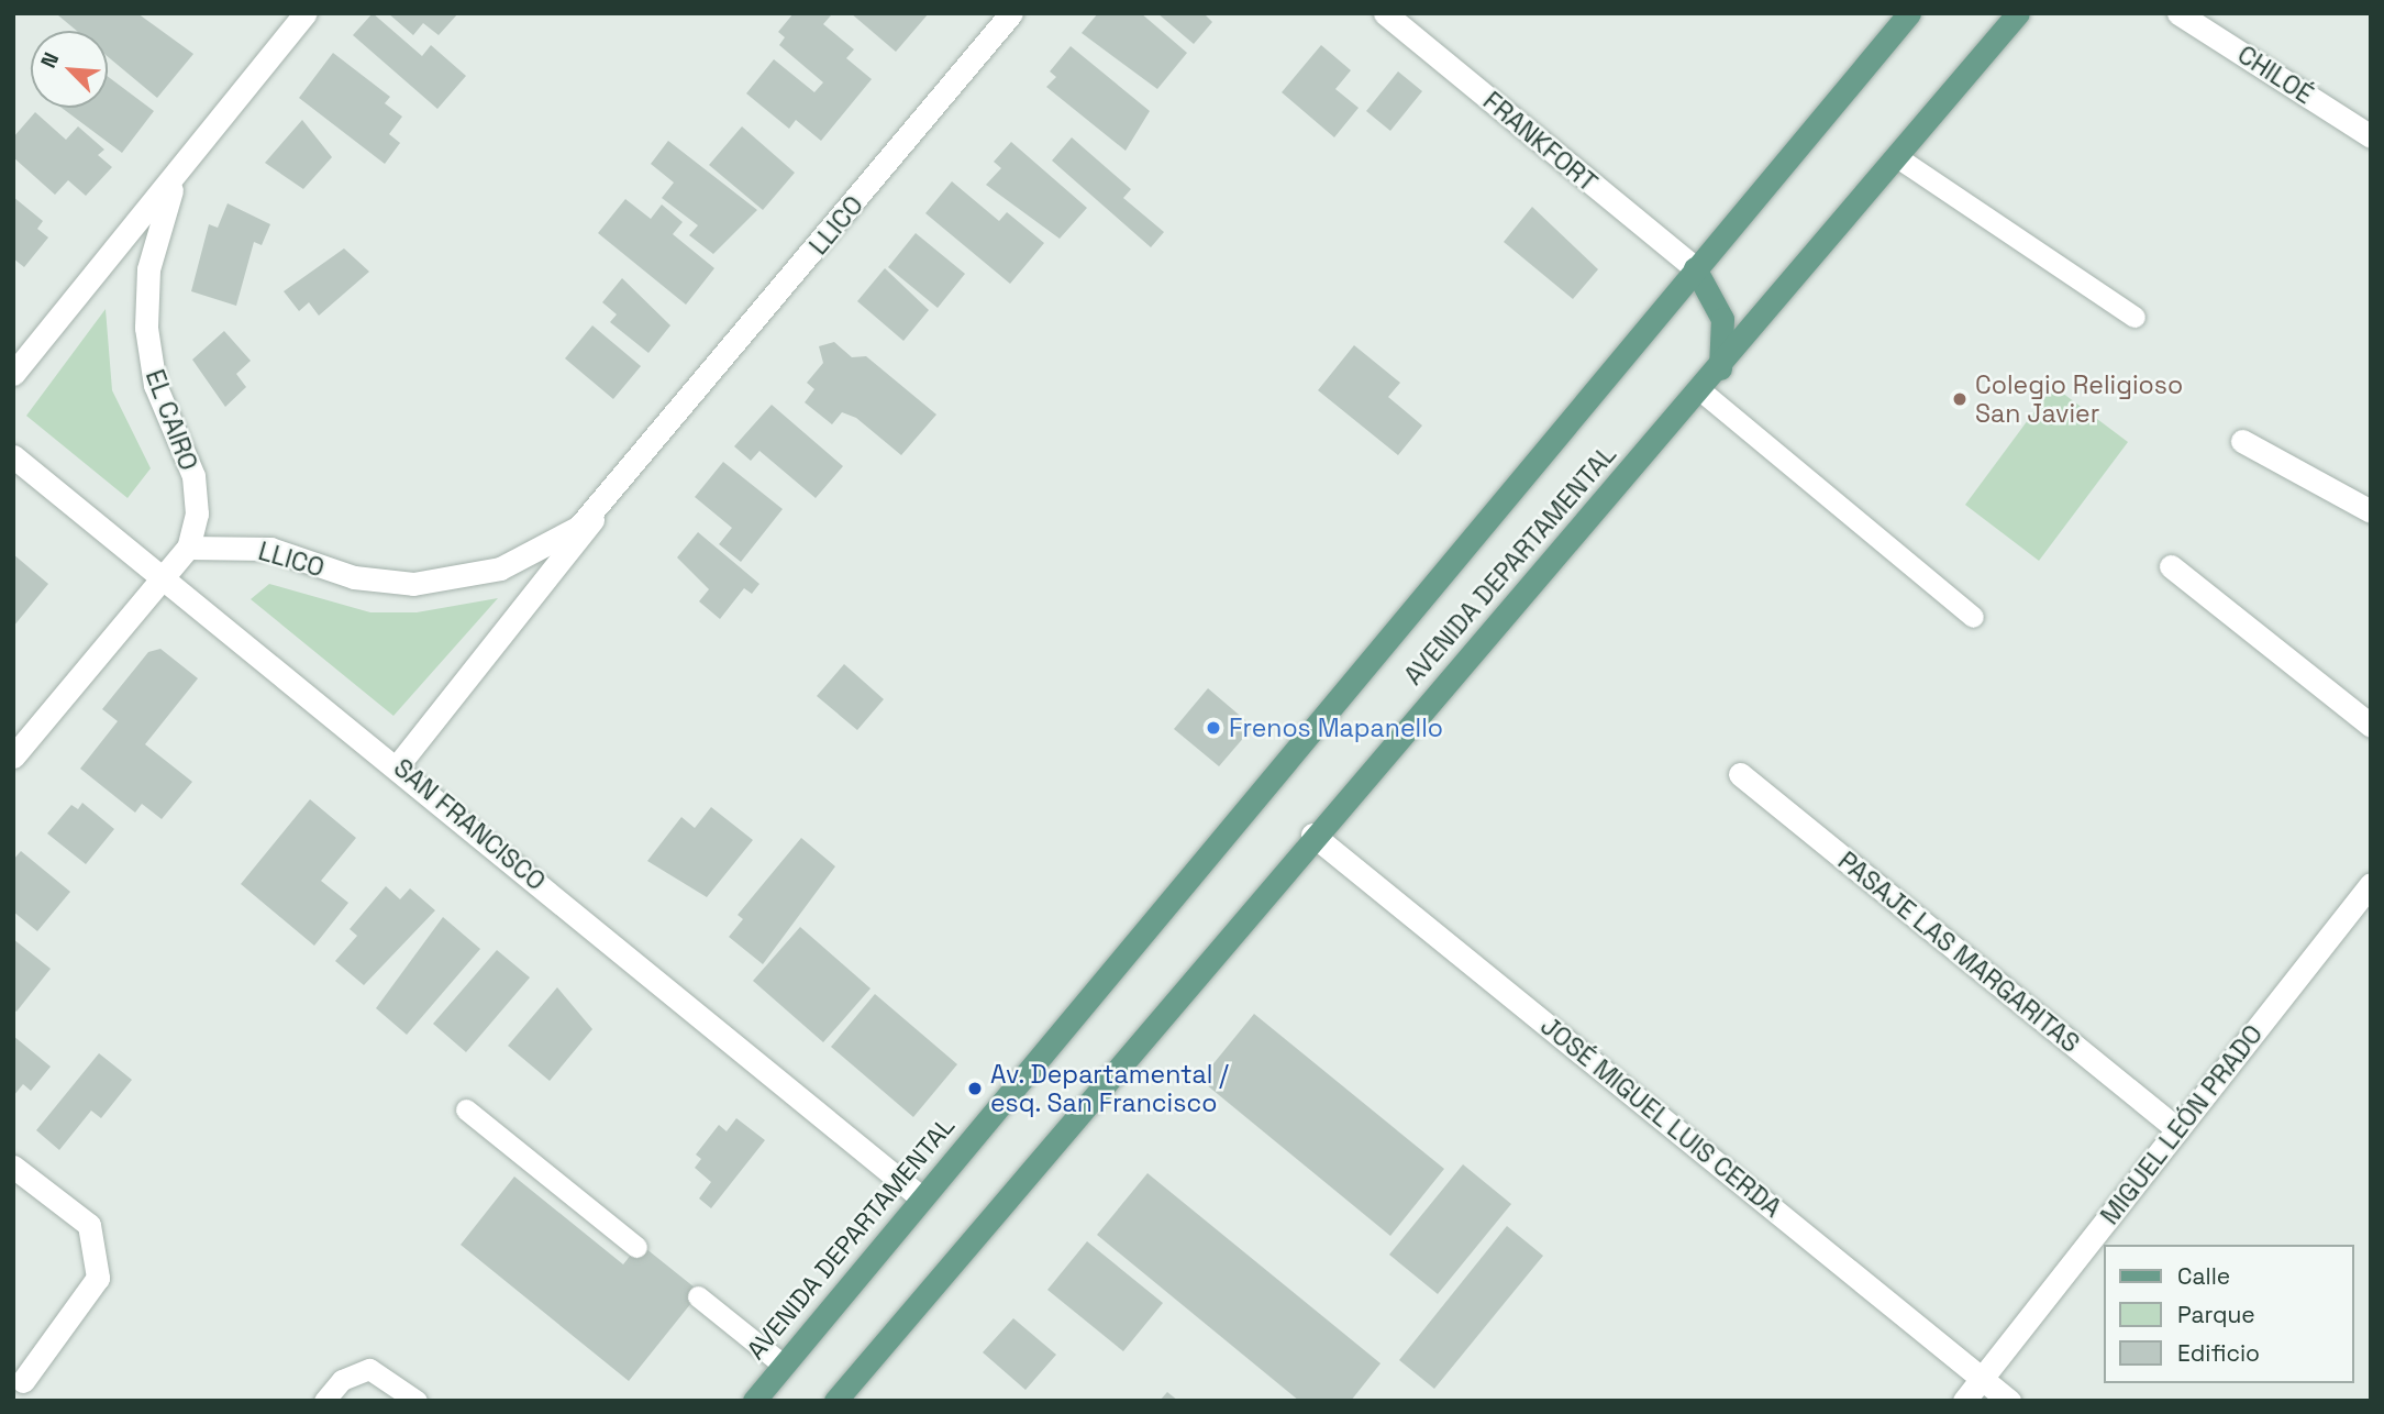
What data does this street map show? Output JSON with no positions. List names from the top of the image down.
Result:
{
  "streets": {
    "main road": ["AVENIDA DEPARTAMENTAL"],
    "street": [
      "CHILOÉ",
      "FRANKFORT",
      "LLICO",
      "EL CAIRO",
      "SAN FRANCISCO",
      "PASAJE LAS MARGARITAS",
      "JOSÉ MIGUEL LUIS CERDA",
      "MIGUEL LEÓN PRADO"
    ]
  },
  "crossings": [
    ["FRANKFORT", "AVENIDA DEPARTAMENTAL"],
    ["LLICO", "EL CAIRO"],
    ["LLICO", "SAN FRANCISCO"],
    ["AVENIDA DEPARTAMENTAL", "SAN FRANCISCO"],
    ["AVENIDA DEPARTAMENTAL", "JOSÉ MIGUEL LUIS CERDA"],
    ["PASAJE LAS MARGARITAS", "MIGUEL LEÓN PRADO"],
    ["JOSÉ MIGUEL LUIS CERDA", "MIGUEL LEÓN PRADO"]
  ],
  "places": ["Colegio Religioso San Javier", "Frenos Mapanello", "Av. Departamental / esq. San Francisco"],
  "legend": ["Calle", "Parque", "Edificio"],
  "north": "top left"
}
